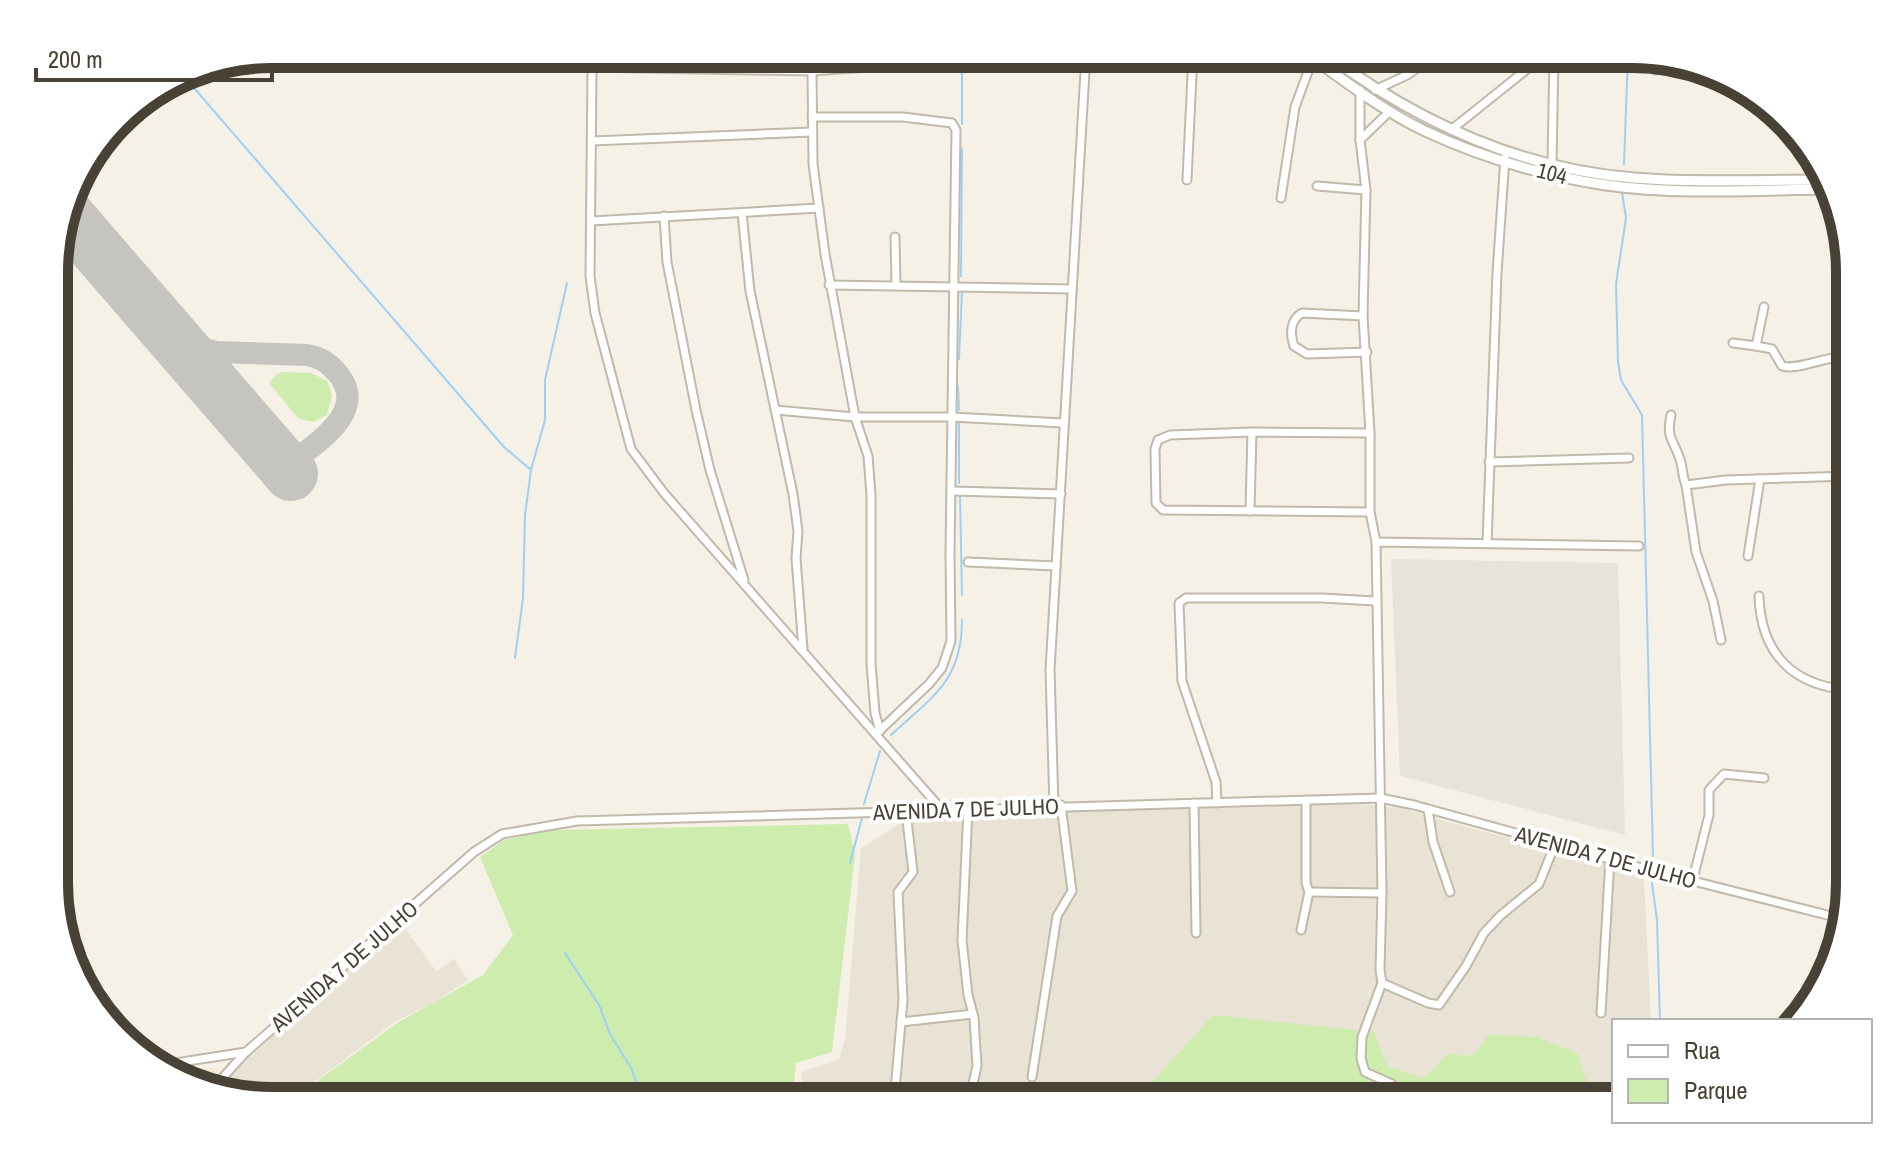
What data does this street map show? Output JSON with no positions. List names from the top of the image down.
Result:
{
  "streets": {
    "street": ["104", "AVENIDA 7 DE JULHO"]
  },
  "legend": ["Rua", "Parque"],
  "scale_bar": "200 m"
}
